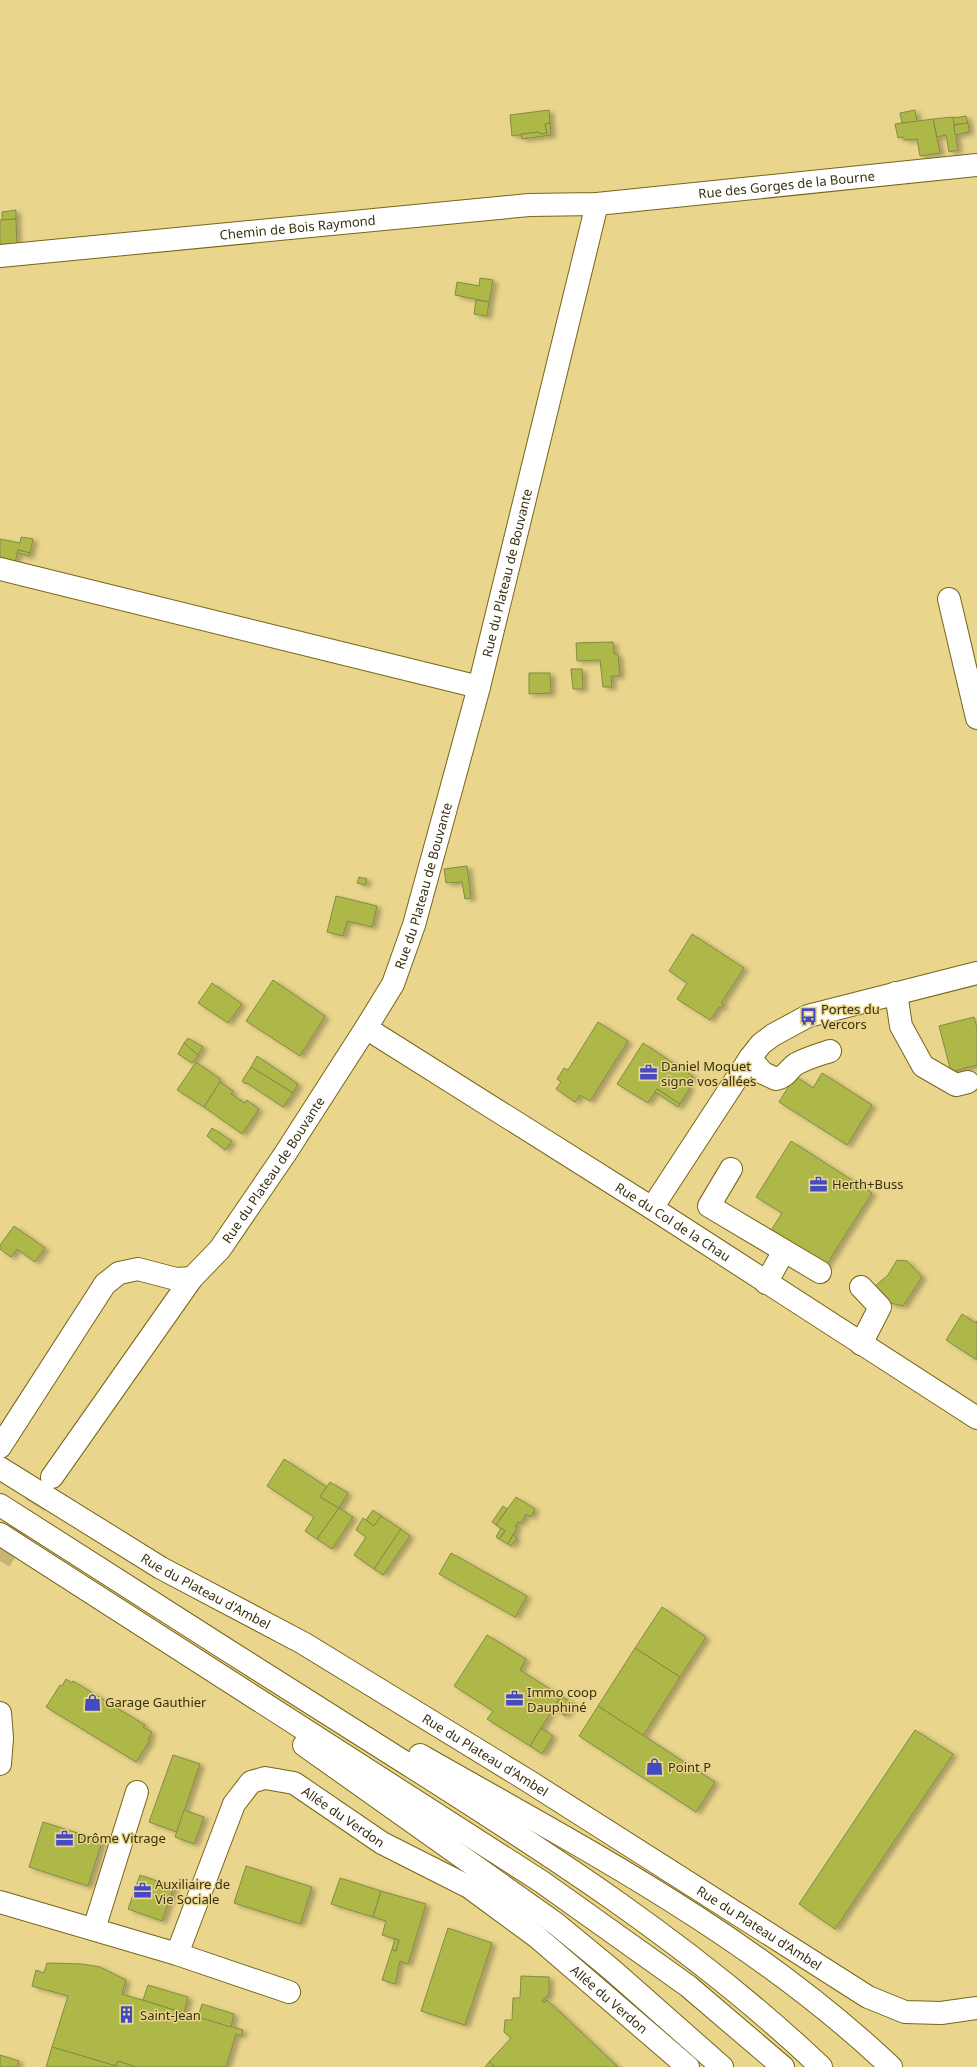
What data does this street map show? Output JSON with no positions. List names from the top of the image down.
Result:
{
  "streets": {
    "main road": [
      "Rue des Gorges de la Bourne",
      "Chemin de Bois Raymond",
      "Rue du Plateau de Bouvante",
      "Rue du Col de la Chau",
      "Rue du Plateau d'Ambel",
      "Allée du Verdon"
    ]
  },
  "crossings": [
    ["Rue des Gorges de la Bourne", "Chemin de Bois Raymond"],
    ["Rue des Gorges de la Bourne", "Rue du Plateau de Bouvante"],
    ["Chemin de Bois Raymond", "Rue du Plateau de Bouvante"],
    ["Rue du Plateau de Bouvante", "Rue du Col de la Chau"]
  ],
  "places": {
    "bus stop": ["Portes du Vercors"],
    "office": [
      "Daniel Moquet signe vos allées",
      "Herth+Buss",
      "Immo coop Dauphiné",
      "Drôme Vitrage",
      "Auxiliaire de Vie Sociale"
    ],
    "shop": ["Garage Gauthier", "Point P"],
    "building": ["Saint-Jean"]
  }
}
